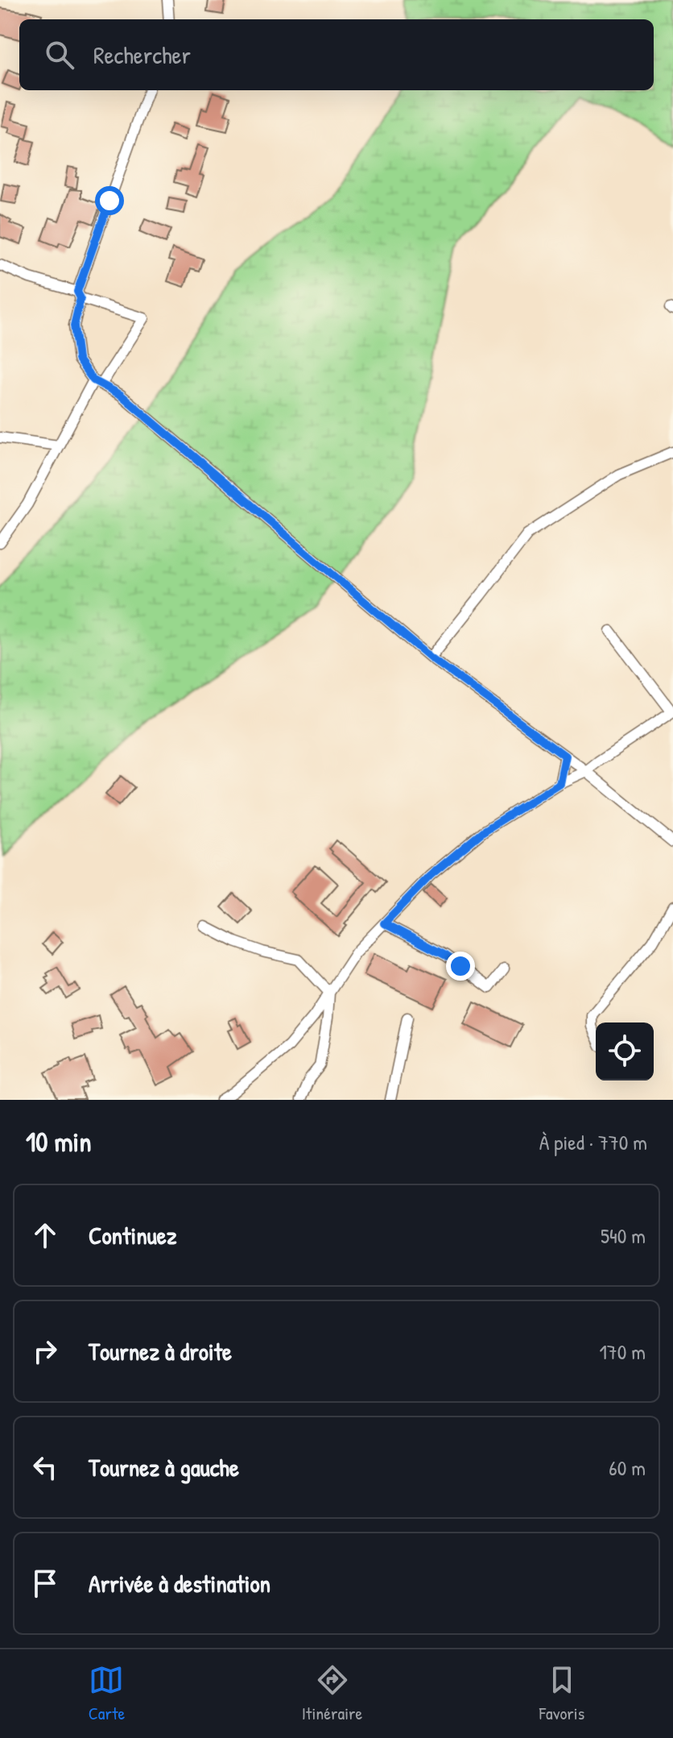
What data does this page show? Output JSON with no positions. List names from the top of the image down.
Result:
{
  "page": {
    "search": "Rechercher",
    "heading": ["10 min", "À pied · 770 m"],
    "list": [
      ["Continuez", "540 m"],
      ["Tournez à droite", "170 m"],
      ["Tournez à gauche", "60 m"],
      "Arrivée à destination"
    ],
    "nav": ["Carte", "Itinéraire", "Favoris"]
  }
}
